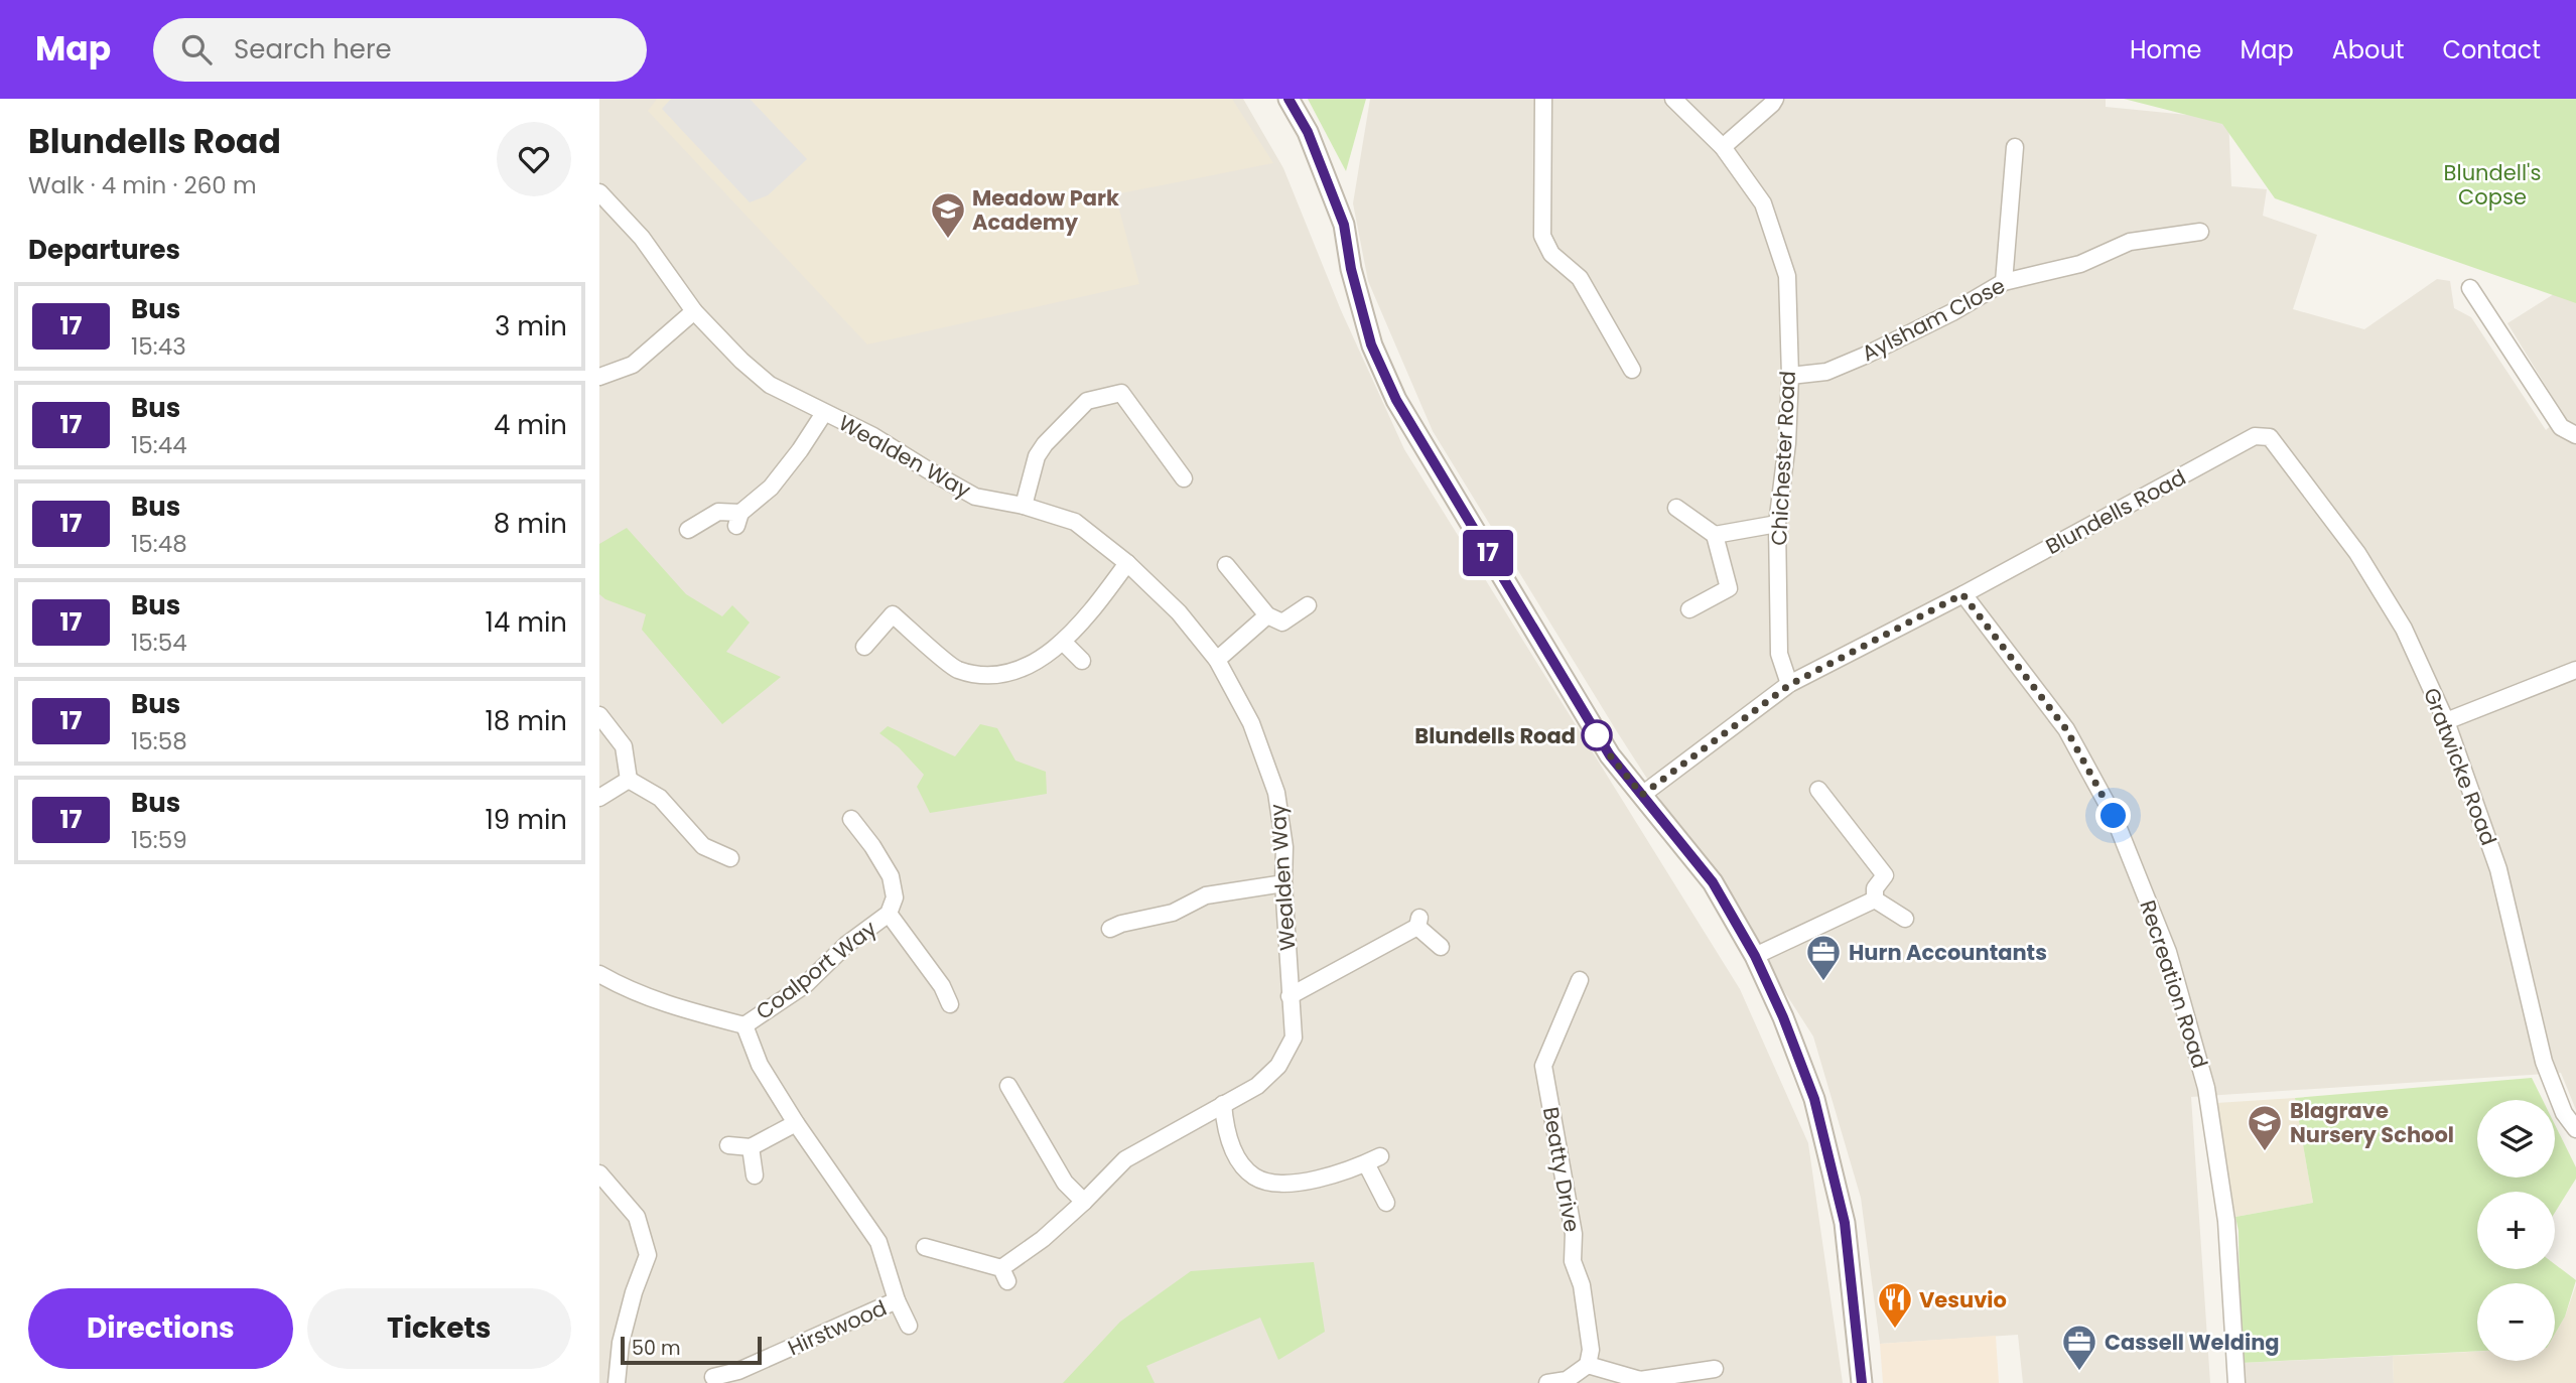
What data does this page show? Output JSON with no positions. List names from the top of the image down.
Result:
{
  "streets": {
    "street": [
      "Aylsham Close",
      "Wealden Way",
      "Chichester Road",
      "Blundells Road",
      "Gratwicke Road",
      "Coalport Way",
      "Recreation Road",
      "Beatty Drive",
      "Hirstwood"
    ]
  },
  "crossings": [
    ["Aylsham Close", "Chichester Road"],
    ["Chichester Road", "Blundells Road"],
    ["Blundells Road", "Gratwicke Road"],
    ["Blundells Road", "Recreation Road"],
    ["Coalport Way", "Hirstwood"]
  ],
  "parks": ["Blundell's Copse"],
  "places": {
    "school or university": ["Meadow Park Academy", "Blagrave Nursery School"],
    "other": ["Blundells Road"],
    "office": ["Hurn Accountants", "Cassell Welding"],
    "restaurant": ["Vesuvio"]
  },
  "lines": ["bus line 17"],
  "scale_bar": "50 m",
  "page": {
    "header": "Map",
    "search": "Search here",
    "nav": [
      "Home",
      "Map",
      "About",
      "Contact"
    ],
    "heading": [
      ["Blundells Road", "Walk · 4 min · 260 m"],
      "Departures"
    ],
    "on_map": "17",
    "list": [
      {
        "mark": "17",
        "name": "Bus",
        "note": "15:43",
        "value": "3 min"
      },
      {
        "mark": "17",
        "name": "Bus",
        "note": "15:44",
        "value": "4 min"
      },
      {
        "mark": "17",
        "name": "Bus",
        "note": "15:48",
        "value": "8 min"
      },
      {
        "mark": "17",
        "name": "Bus",
        "note": "15:54",
        "value": "14 min"
      },
      {
        "mark": "17",
        "name": "Bus",
        "note": "15:58",
        "value": "18 min"
      },
      {
        "mark": "17",
        "name": "Bus",
        "note": "15:59",
        "value": "19 min"
      }
    ],
    "map_buttons": ["+", "−"],
    "buttons": ["Directions", "Tickets"],
    "scale": "50 m"
  }
}
